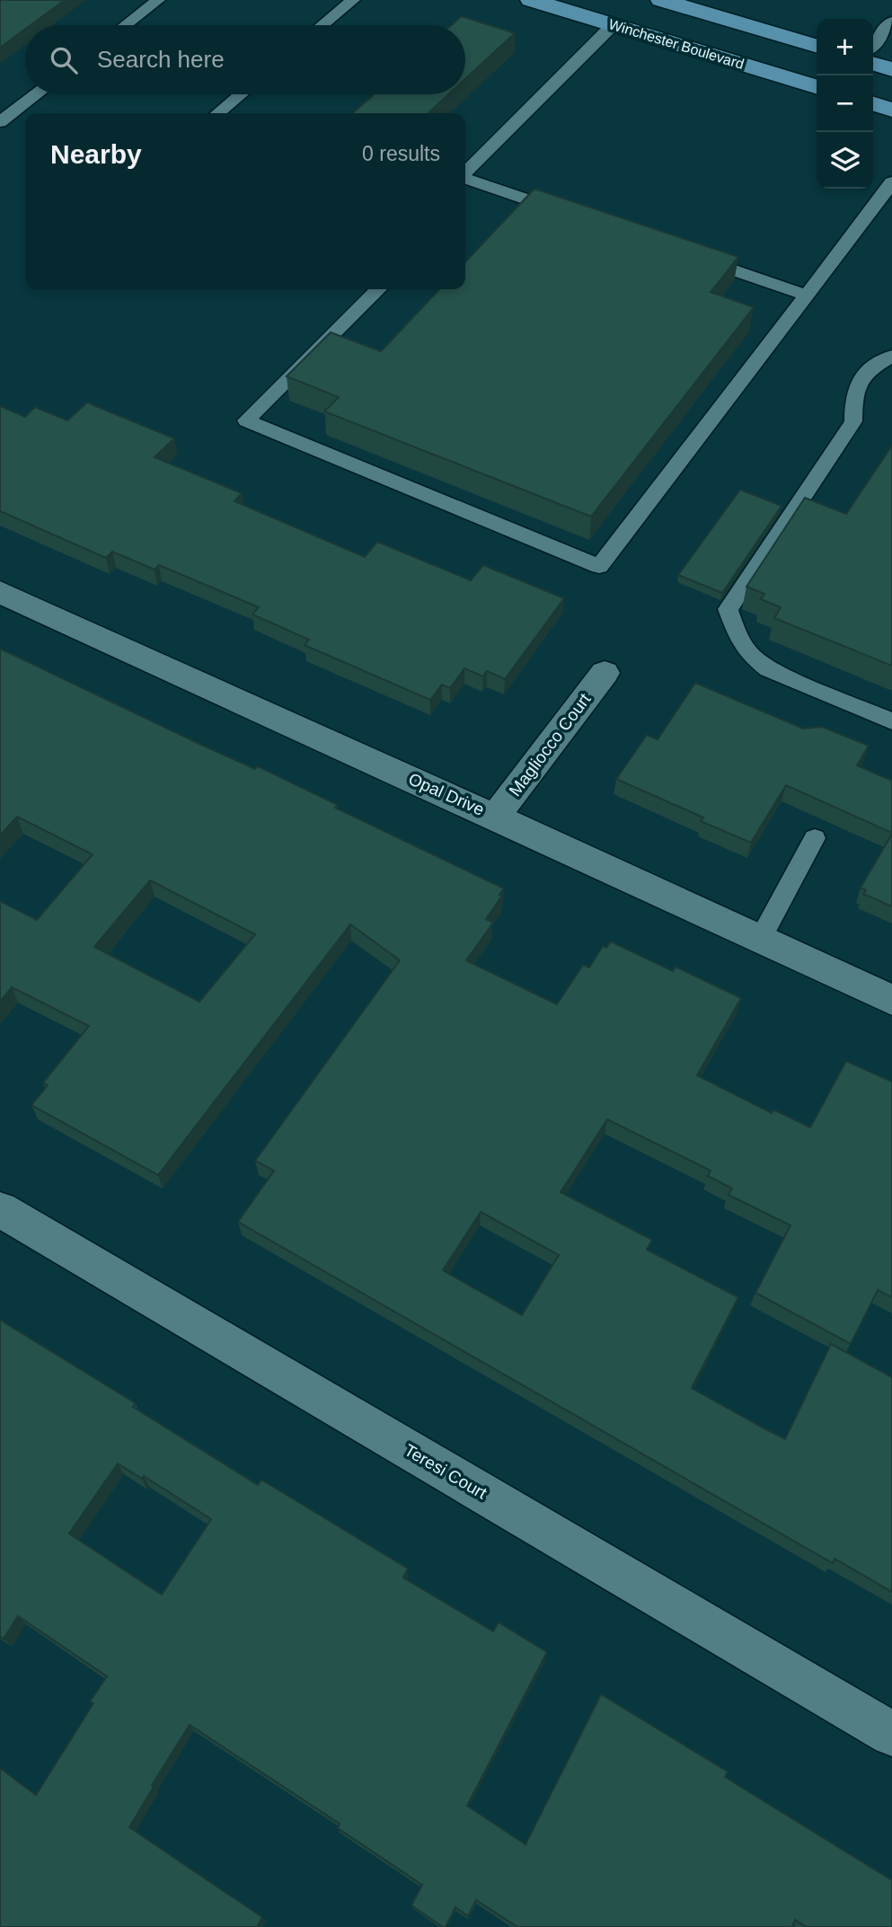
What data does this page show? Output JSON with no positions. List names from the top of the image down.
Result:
{
  "streets": {
    "main road": ["Winchester Boulevard"],
    "street": ["Magliocco Court", "Opal Drive", "Teresi Court"]
  },
  "crossings": [
    ["Magliocco Court", "Opal Drive"]
  ],
  "page": {
    "map_buttons": ["+", "−"],
    "search": "Search here",
    "heading": ["Nearby", "0 results"]
  }
}
